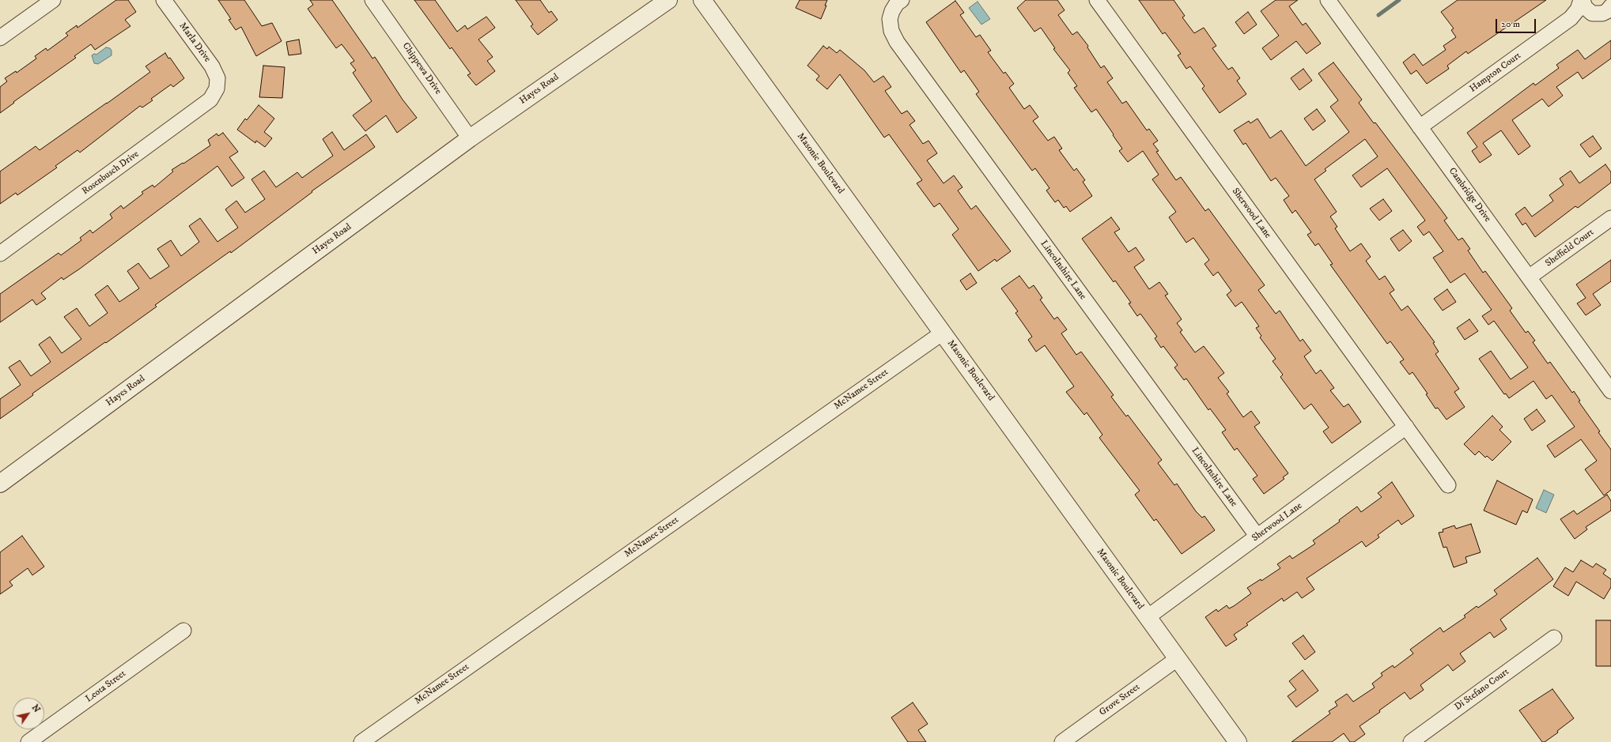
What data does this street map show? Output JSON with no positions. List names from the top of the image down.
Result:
{
  "streets": {
    "street": [
      "Marla Drive",
      "Chippewa Drive",
      "Hampton Court",
      "Hayes Road",
      "Masonic Boulevard",
      "Rosenbusch Drive",
      "Cambridge Drive",
      "Sherwood Lane",
      "Sheffield Court",
      "Lincolnshire Lane",
      "McNamee Street",
      "Leota Street",
      "Di Stefano Court",
      "Grove Street"
    ]
  },
  "crossings": [
    ["Marla Drive", "Rosenbusch Drive"],
    ["Chippewa Drive", "Hayes Road"],
    ["Hampton Court", "Cambridge Drive"],
    ["Masonic Boulevard", "Sherwood Lane"],
    ["Masonic Boulevard", "McNamee Street"],
    ["Masonic Boulevard", "Grove Street"],
    ["Cambridge Drive", "Sheffield Court"],
    ["Sherwood Lane", "Lincolnshire Lane"]
  ],
  "scale_bar": "20 m",
  "north": "top right"
}
